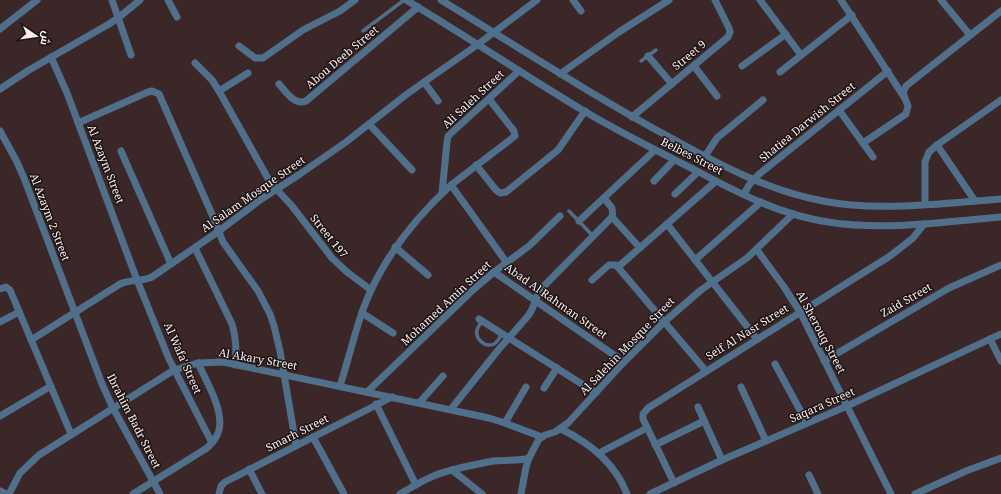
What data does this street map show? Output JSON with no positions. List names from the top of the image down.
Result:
{
  "streets": {
    "street": [
      "Street 9",
      "Abou Deeb Street",
      "Ali Saleh Street",
      "Shatiea Darwish Street",
      "Belbes Street",
      "Al Azaym Street",
      "Al Salam Mosque Street",
      "Al Azaym 2 Street",
      "Street 197",
      "Zaid Street",
      "Abad Al Rahman Street",
      "Mohamed Amin Street",
      "Seif Al Nasr Street",
      "Al Sherouq Street",
      "Al Salehin Mosque Street",
      "Al Wafa' Street",
      "Al Akary Street",
      "Saqara Street",
      "Ibrahim Badr Street",
      "Smarh Street"
    ]
  },
  "crossings": [
    ["Street 9", "Belbes Street"],
    ["Abou Deeb Street", "Belbes Street"],
    ["Ali Saleh Street", "Belbes Street"],
    ["Shatiea Darwish Street", "Belbes Street"],
    ["Belbes Street", "Al Salam Mosque Street"],
    ["Belbes Street", "Seif Al Nasr Street"],
    ["Belbes Street", "Al Salehin Mosque Street"],
    ["Al Azaym Street", "Al Salam Mosque Street"],
    ["Al Azaym Street", "Al Wafa' Street"],
    ["Al Salam Mosque Street", "Al Azaym 2 Street"],
    ["Al Salam Mosque Street", "Street 197"],
    ["Al Salam Mosque Street", "Al Wafa' Street"],
    ["Al Salam Mosque Street", "Ibrahim Badr Street"],
    ["Al Azaym 2 Street", "Ibrahim Badr Street"],
    ["Zaid Street", "Al Sherouq Street"],
    ["Abad Al Rahman Street", "Mohamed Amin Street"],
    ["Abad Al Rahman Street", "Al Salehin Mosque Street"],
    ["Mohamed Amin Street", "Al Akary Street"],
    ["Seif Al Nasr Street", "Al Sherouq Street"],
    ["Seif Al Nasr Street", "Saqara Street"],
    ["Al Sherouq Street", "Al Salehin Mosque Street"],
    ["Al Sherouq Street", "Saqara Street"],
    ["Al Salehin Mosque Street", "Al Akary Street"],
    ["Al Wafa' Street", "Al Akary Street"],
    ["Al Akary Street", "Ibrahim Badr Street"],
    ["Al Akary Street", "Smarh Street"]
  ],
  "north": "right"
}
